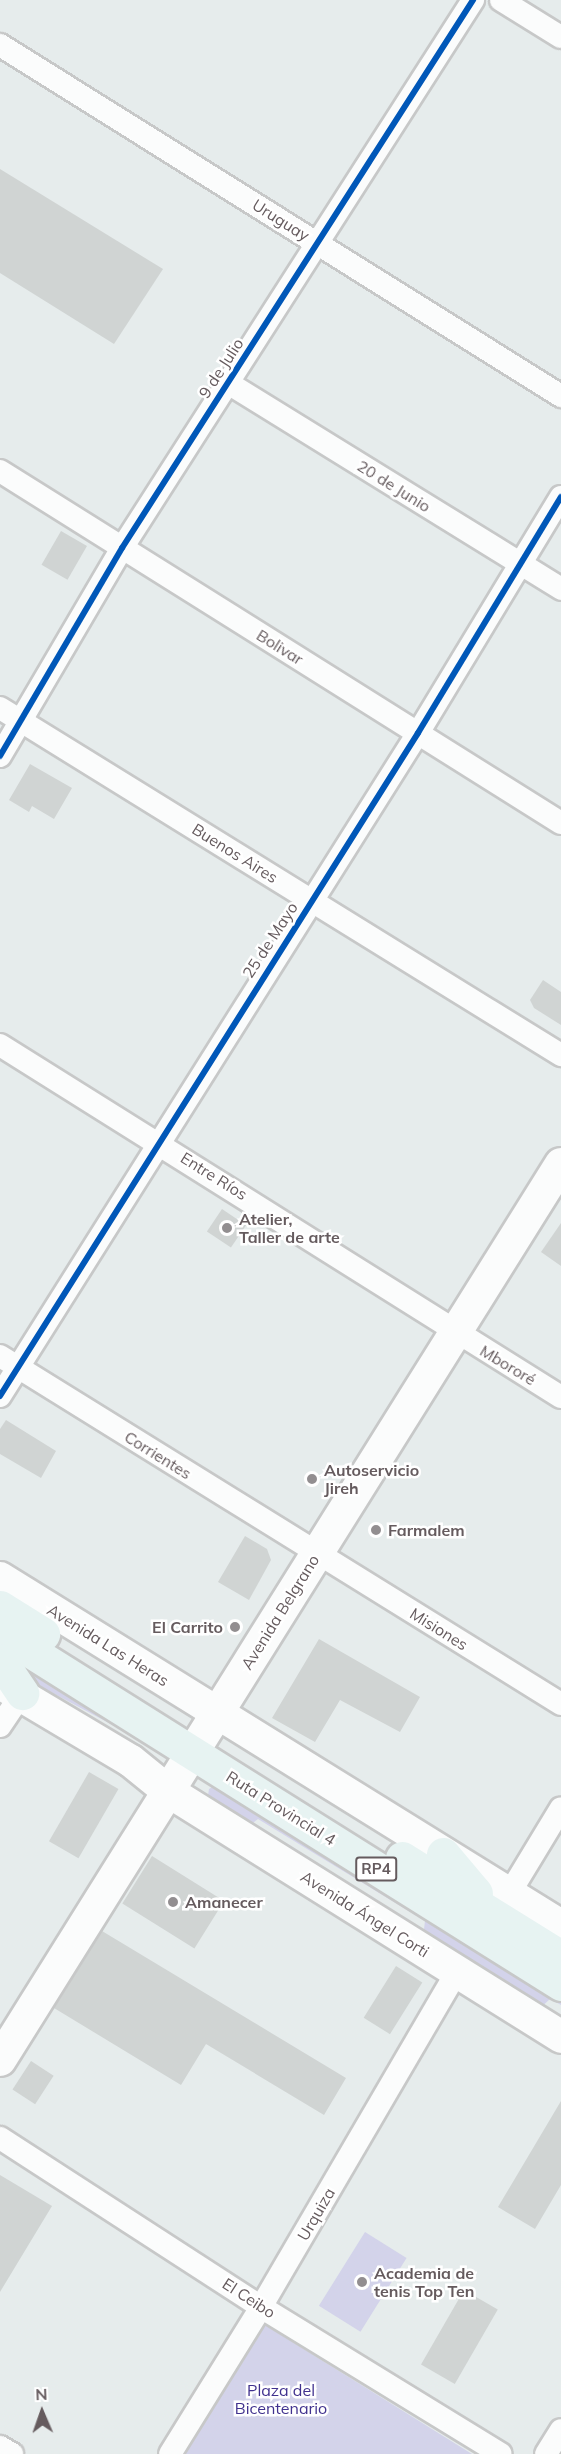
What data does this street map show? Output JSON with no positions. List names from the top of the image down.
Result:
{
  "streets": {
    "main road": [
      "Avenida Belgrano",
      "Avenida Las Heras",
      "Ruta Provincial 4",
      "RP4",
      "Avenida Ángel Corti"
    ],
    "street": [
      "Uruguay",
      "9 de Julio",
      "20 de Junio",
      "Bolivar",
      "Buenos Aires",
      "25 de Mayo",
      "Entre Ríos",
      "Mbororé",
      "Corrientes",
      "Misiones",
      "Urquiza",
      "El Ceibo"
    ]
  },
  "crossings": [
    ["Uruguay", "9 de Julio"],
    ["9 de Julio", "20 de Junio"],
    ["9 de Julio", "Bolivar"],
    ["9 de Julio", "Buenos Aires"],
    ["20 de Junio", "25 de Mayo"],
    ["Bolivar", "25 de Mayo"],
    ["Buenos Aires", "25 de Mayo"],
    ["25 de Mayo", "Entre Ríos"],
    ["25 de Mayo", "Corrientes"],
    ["Entre Ríos", "Mbororé"],
    ["Entre Ríos", "Avenida Belgrano"],
    ["Mbororé", "Avenida Belgrano"],
    ["Corrientes", "Avenida Belgrano"],
    ["Corrientes", "Misiones"],
    ["Avenida Belgrano", "Misiones"],
    ["Avenida Belgrano", "Avenida Las Heras"],
    ["Avenida Belgrano", "Ruta Provincial 4"],
    ["Avenida Belgrano", "Avenida Ángel Corti"],
    ["Avenida Las Heras", "Ruta Provincial 4"],
    ["Avenida Ángel Corti", "Urquiza"],
    ["Urquiza", "El Ceibo"]
  ],
  "parks": ["Plaza del Bicentenario"],
  "places": [
    "Atelier, Taller de arte",
    "Autoservicio Jireh",
    "Farmalem",
    "El Carrito",
    "Amanecer",
    "Academia de tenis Top Ten"
  ],
  "north": "top"
}
